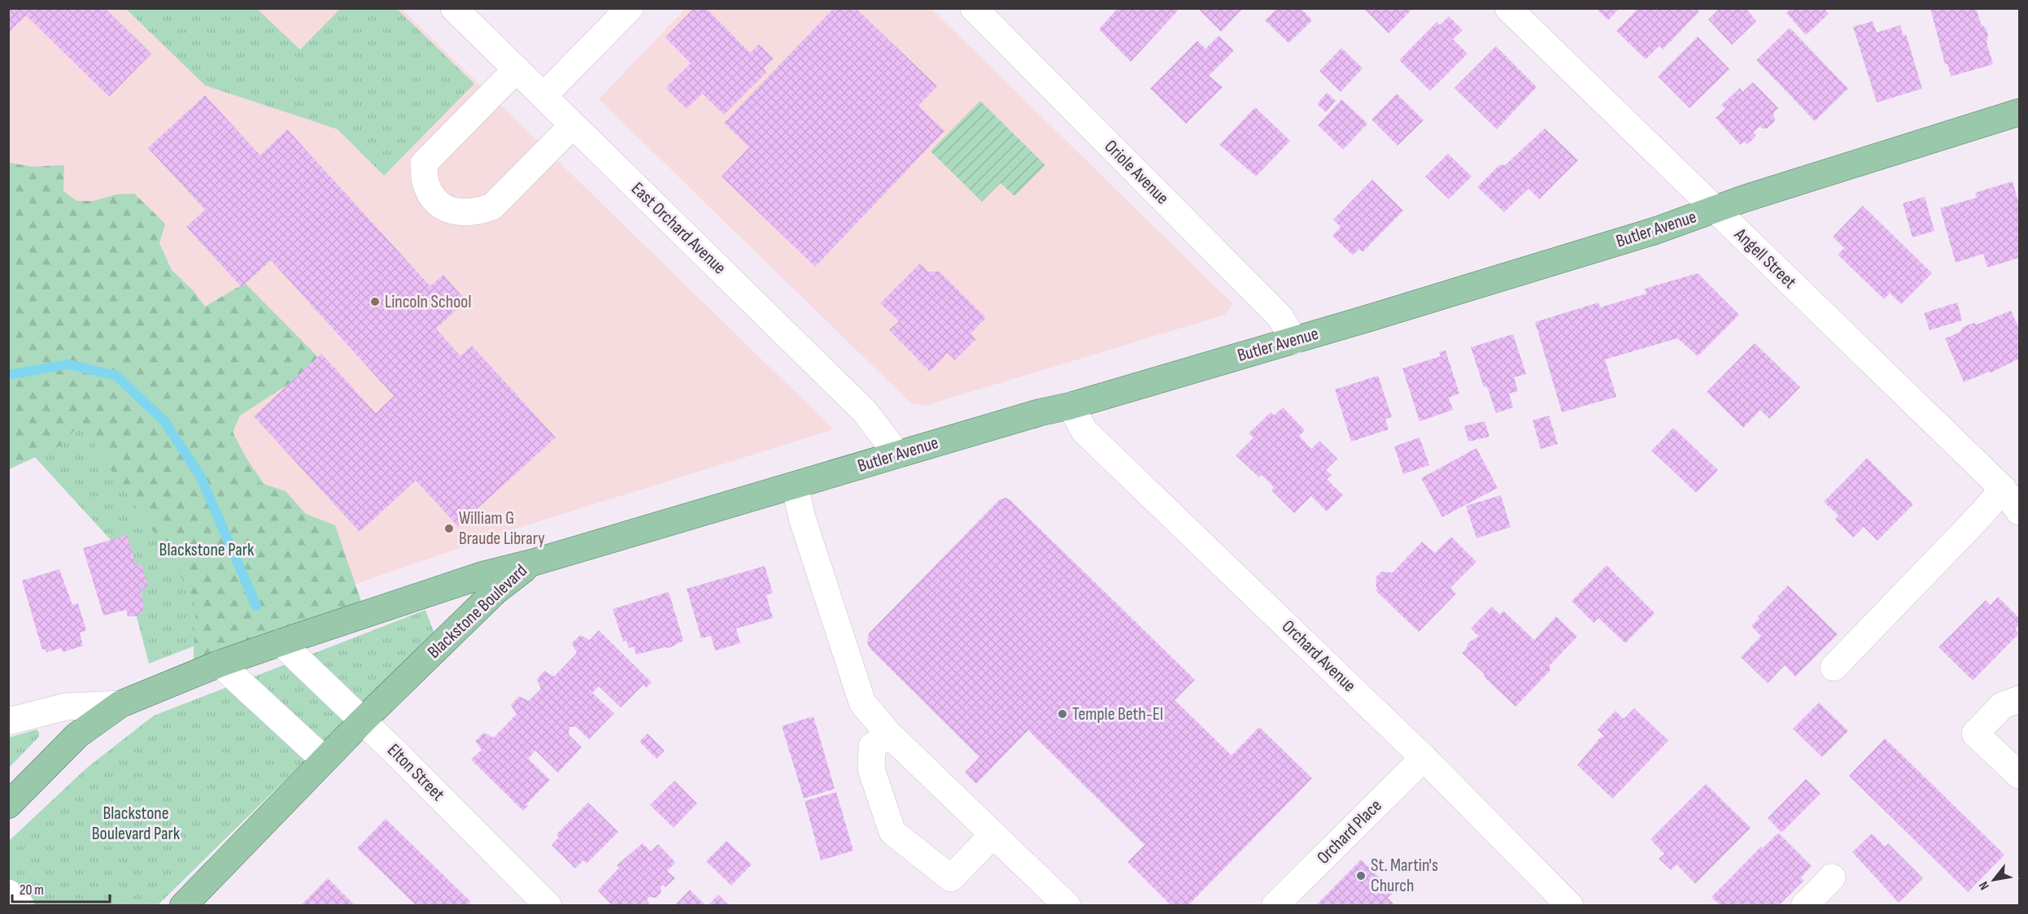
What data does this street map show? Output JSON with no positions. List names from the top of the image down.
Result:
{
  "streets": {
    "main road": ["Butler Avenue", "Blackstone Boulevard"],
    "street": [
      "Oriole Avenue",
      "East Orchard Avenue",
      "Angell Street",
      "Orchard Avenue",
      "Elton Street",
      "Orchard Place"
    ]
  },
  "crossings": [
    ["Oriole Avenue", "Butler Avenue"],
    ["East Orchard Avenue", "Butler Avenue"],
    ["Butler Avenue", "Angell Street"],
    ["Butler Avenue", "Blackstone Boulevard"],
    ["Butler Avenue", "Orchard Avenue"],
    ["Blackstone Boulevard", "Elton Street"],
    ["Orchard Avenue", "Orchard Place"]
  ],
  "parks": ["Blackstone Park", "Blackstone Boulevard Park"],
  "places": [
    "Lincoln School",
    "William G Braude Library",
    "Temple Beth-El",
    "St. Martin's Church"
  ],
  "scale_bar": "20 m",
  "north": "bottom left"
}
